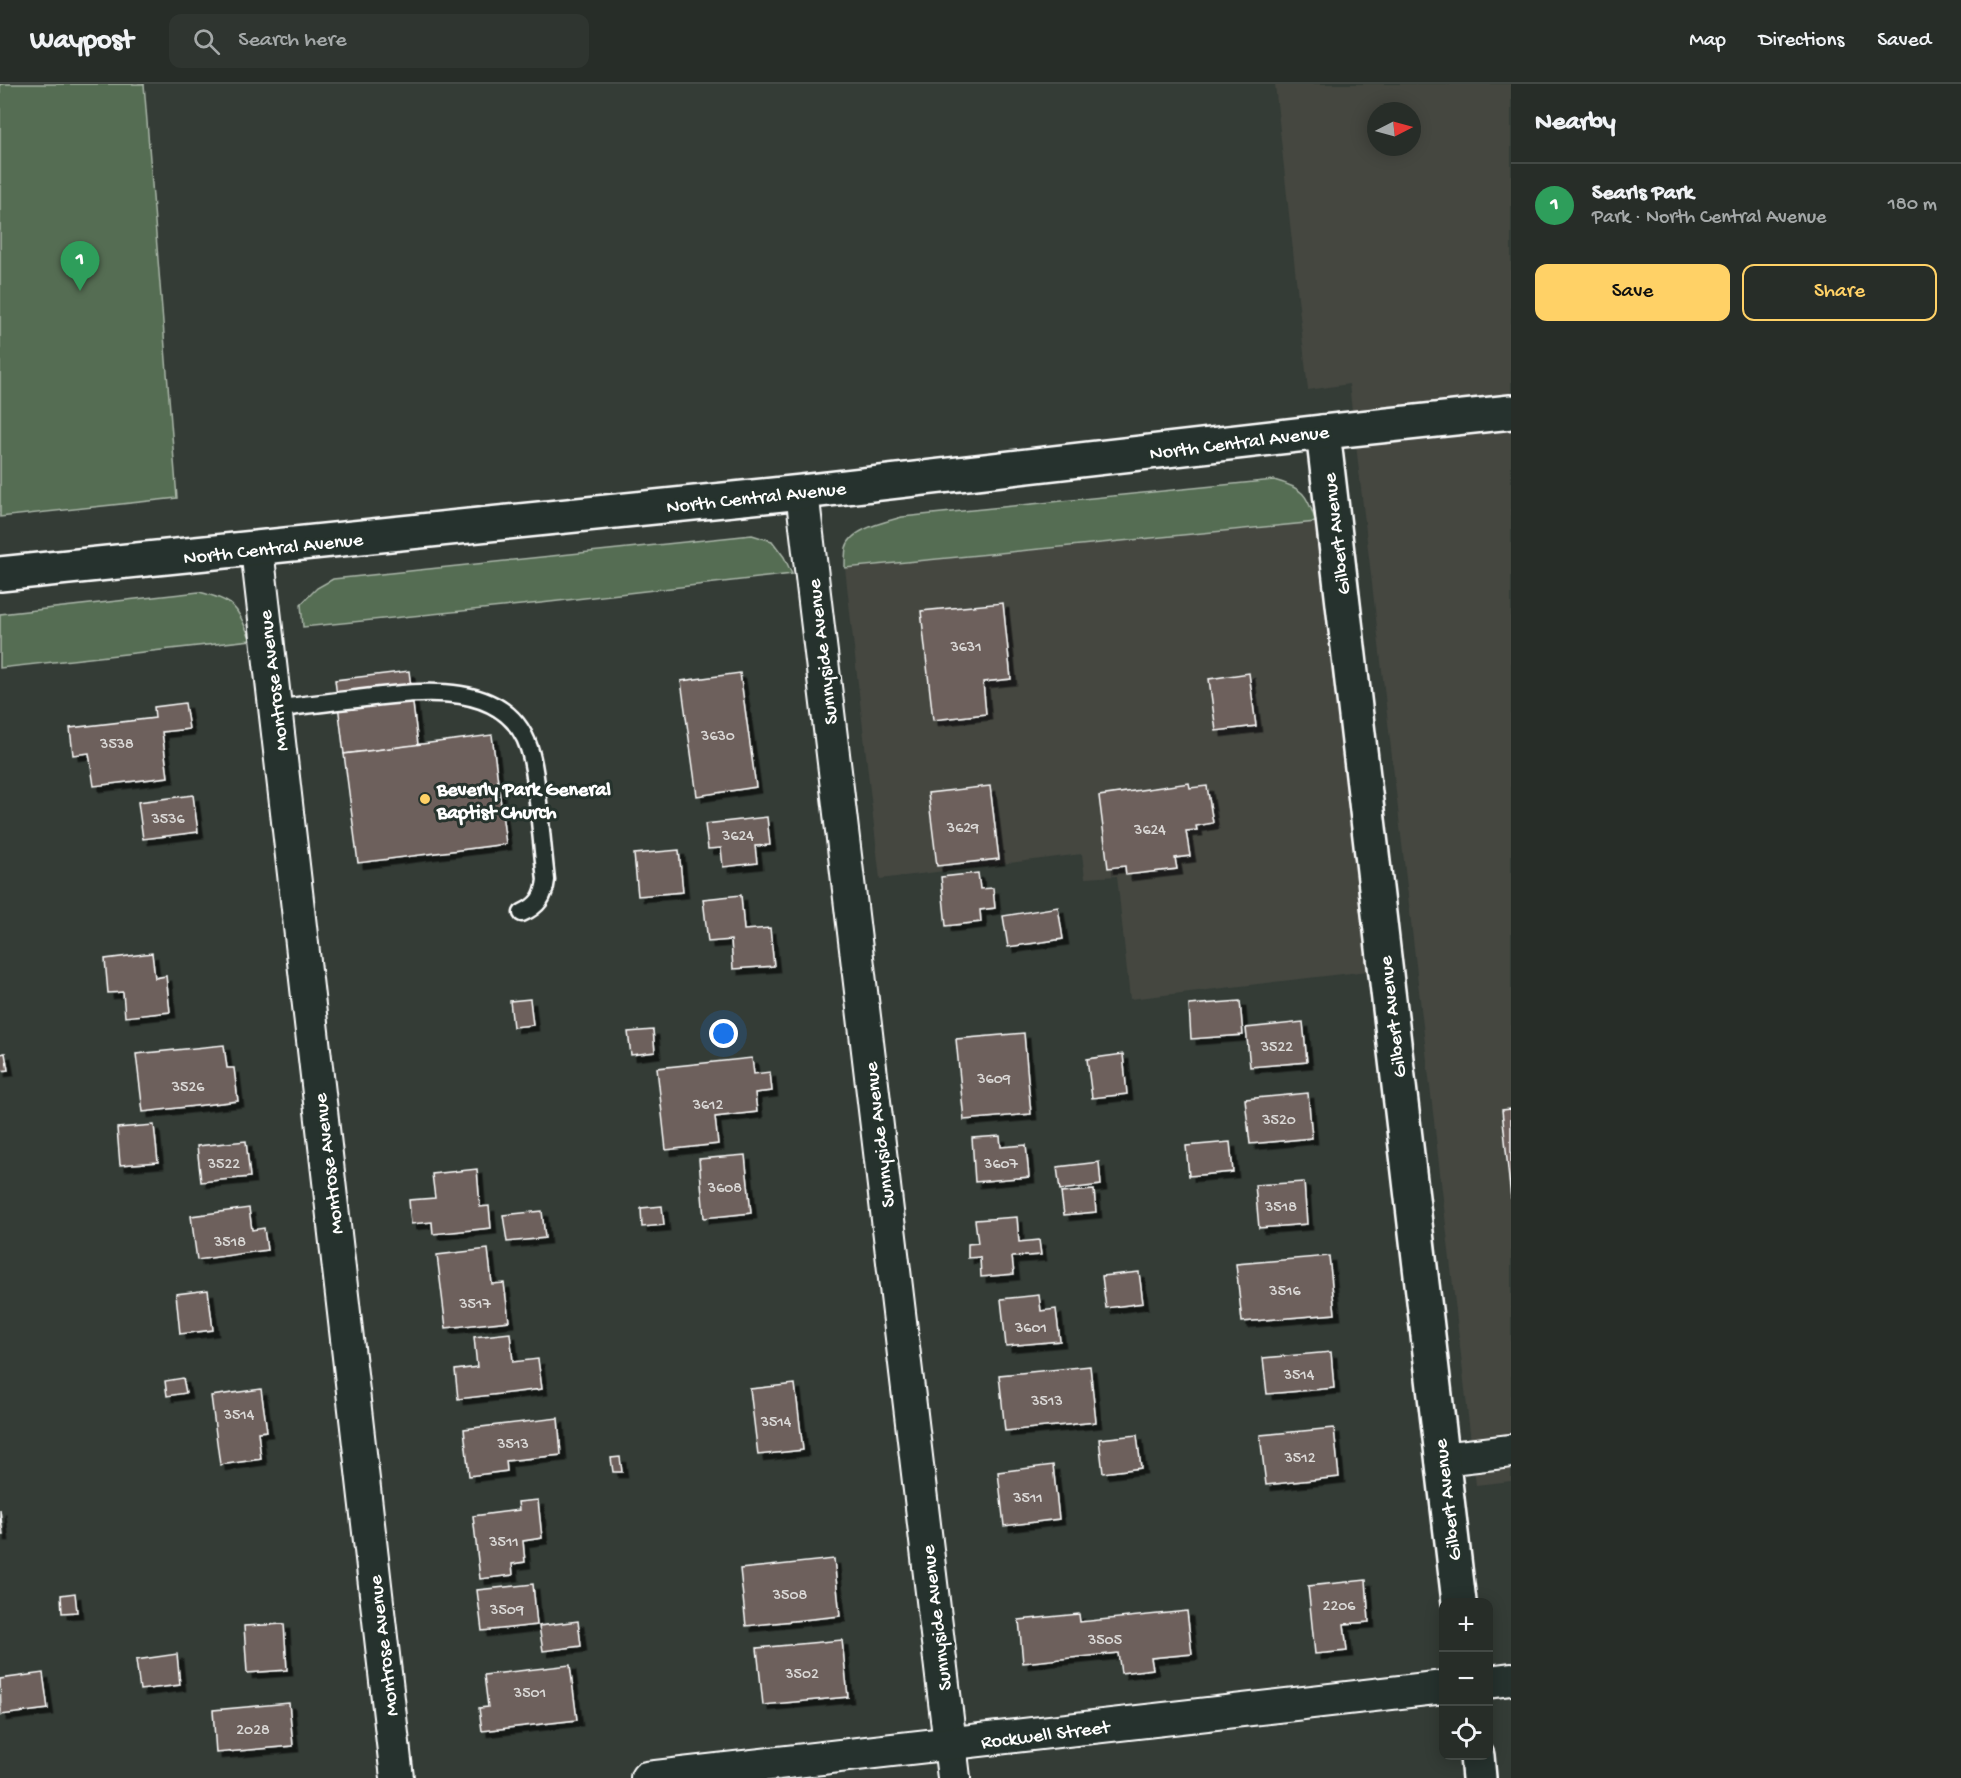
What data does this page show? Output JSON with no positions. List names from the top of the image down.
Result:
{
  "streets": {
    "main road": ["North Central Avenue", "Gilbert Avenue"],
    "street": ["Sunnyside Avenue", "Montrose Avenue", "Rockwell Street"]
  },
  "crossings": [
    ["North Central Avenue", "Gilbert Avenue"],
    ["North Central Avenue", "Sunnyside Avenue"],
    ["North Central Avenue", "Montrose Avenue"],
    ["Sunnyside Avenue", "Rockwell Street"]
  ],
  "places": ["Beverly Park General Baptist Church"],
  "house_numbers": [
    "3631",
    "3630",
    "3538",
    "3536",
    "3629",
    "3624",
    "3624",
    "3522",
    "3609",
    "3526",
    "3612",
    "3520",
    "3522",
    "3607",
    "3608",
    "3518",
    "3518",
    "3516",
    "3517",
    "3601",
    "3514",
    "3513",
    "3514",
    "3514",
    "3513",
    "3512",
    "3511",
    "3511",
    "3508",
    "2206",
    "3509",
    "3505",
    "3502",
    "3501",
    "2028"
  ],
  "north": "right",
  "page": {
    "header": "Waypost",
    "search": "Search here",
    "nav": ["Map", "Directions", "Saved"],
    "heading": "Nearby",
    "list": [
      {
        "mark": "1",
        "name": "Searls Park",
        "note": "Park · North Central Avenue",
        "value": "180 m"
      }
    ],
    "pins": "1",
    "buttons": ["Save", "Share"],
    "map_buttons": ["+", "−"]
  }
}
